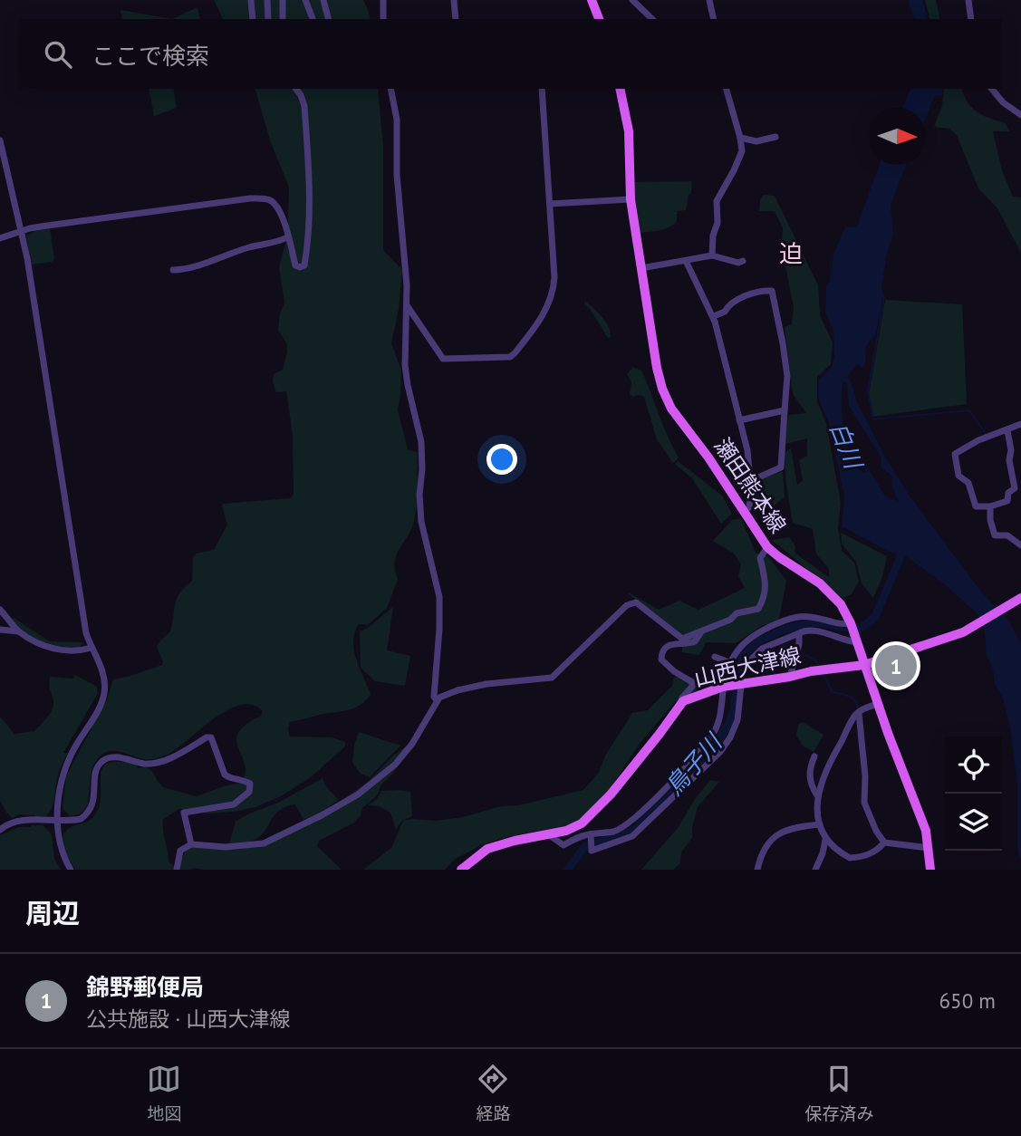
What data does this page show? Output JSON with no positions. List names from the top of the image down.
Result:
{
  "streets": {
    "main road": ["瀬田熊本線", "山西大津線"]
  },
  "crossings": [
    ["瀬田熊本線", "山西大津線"]
  ],
  "districts": ["迫"],
  "water": ["白川", "鳥子川"],
  "north": "right",
  "page": {
    "search": "ここで検索",
    "pins": "1",
    "heading": "周辺",
    "list": [
      {
        "mark": "1",
        "name": "錦野郵便局",
        "note": "公共施設 · 山西大津線",
        "value": "650 m"
      }
    ],
    "nav": ["地図", "経路", "保存済み"]
  }
}
